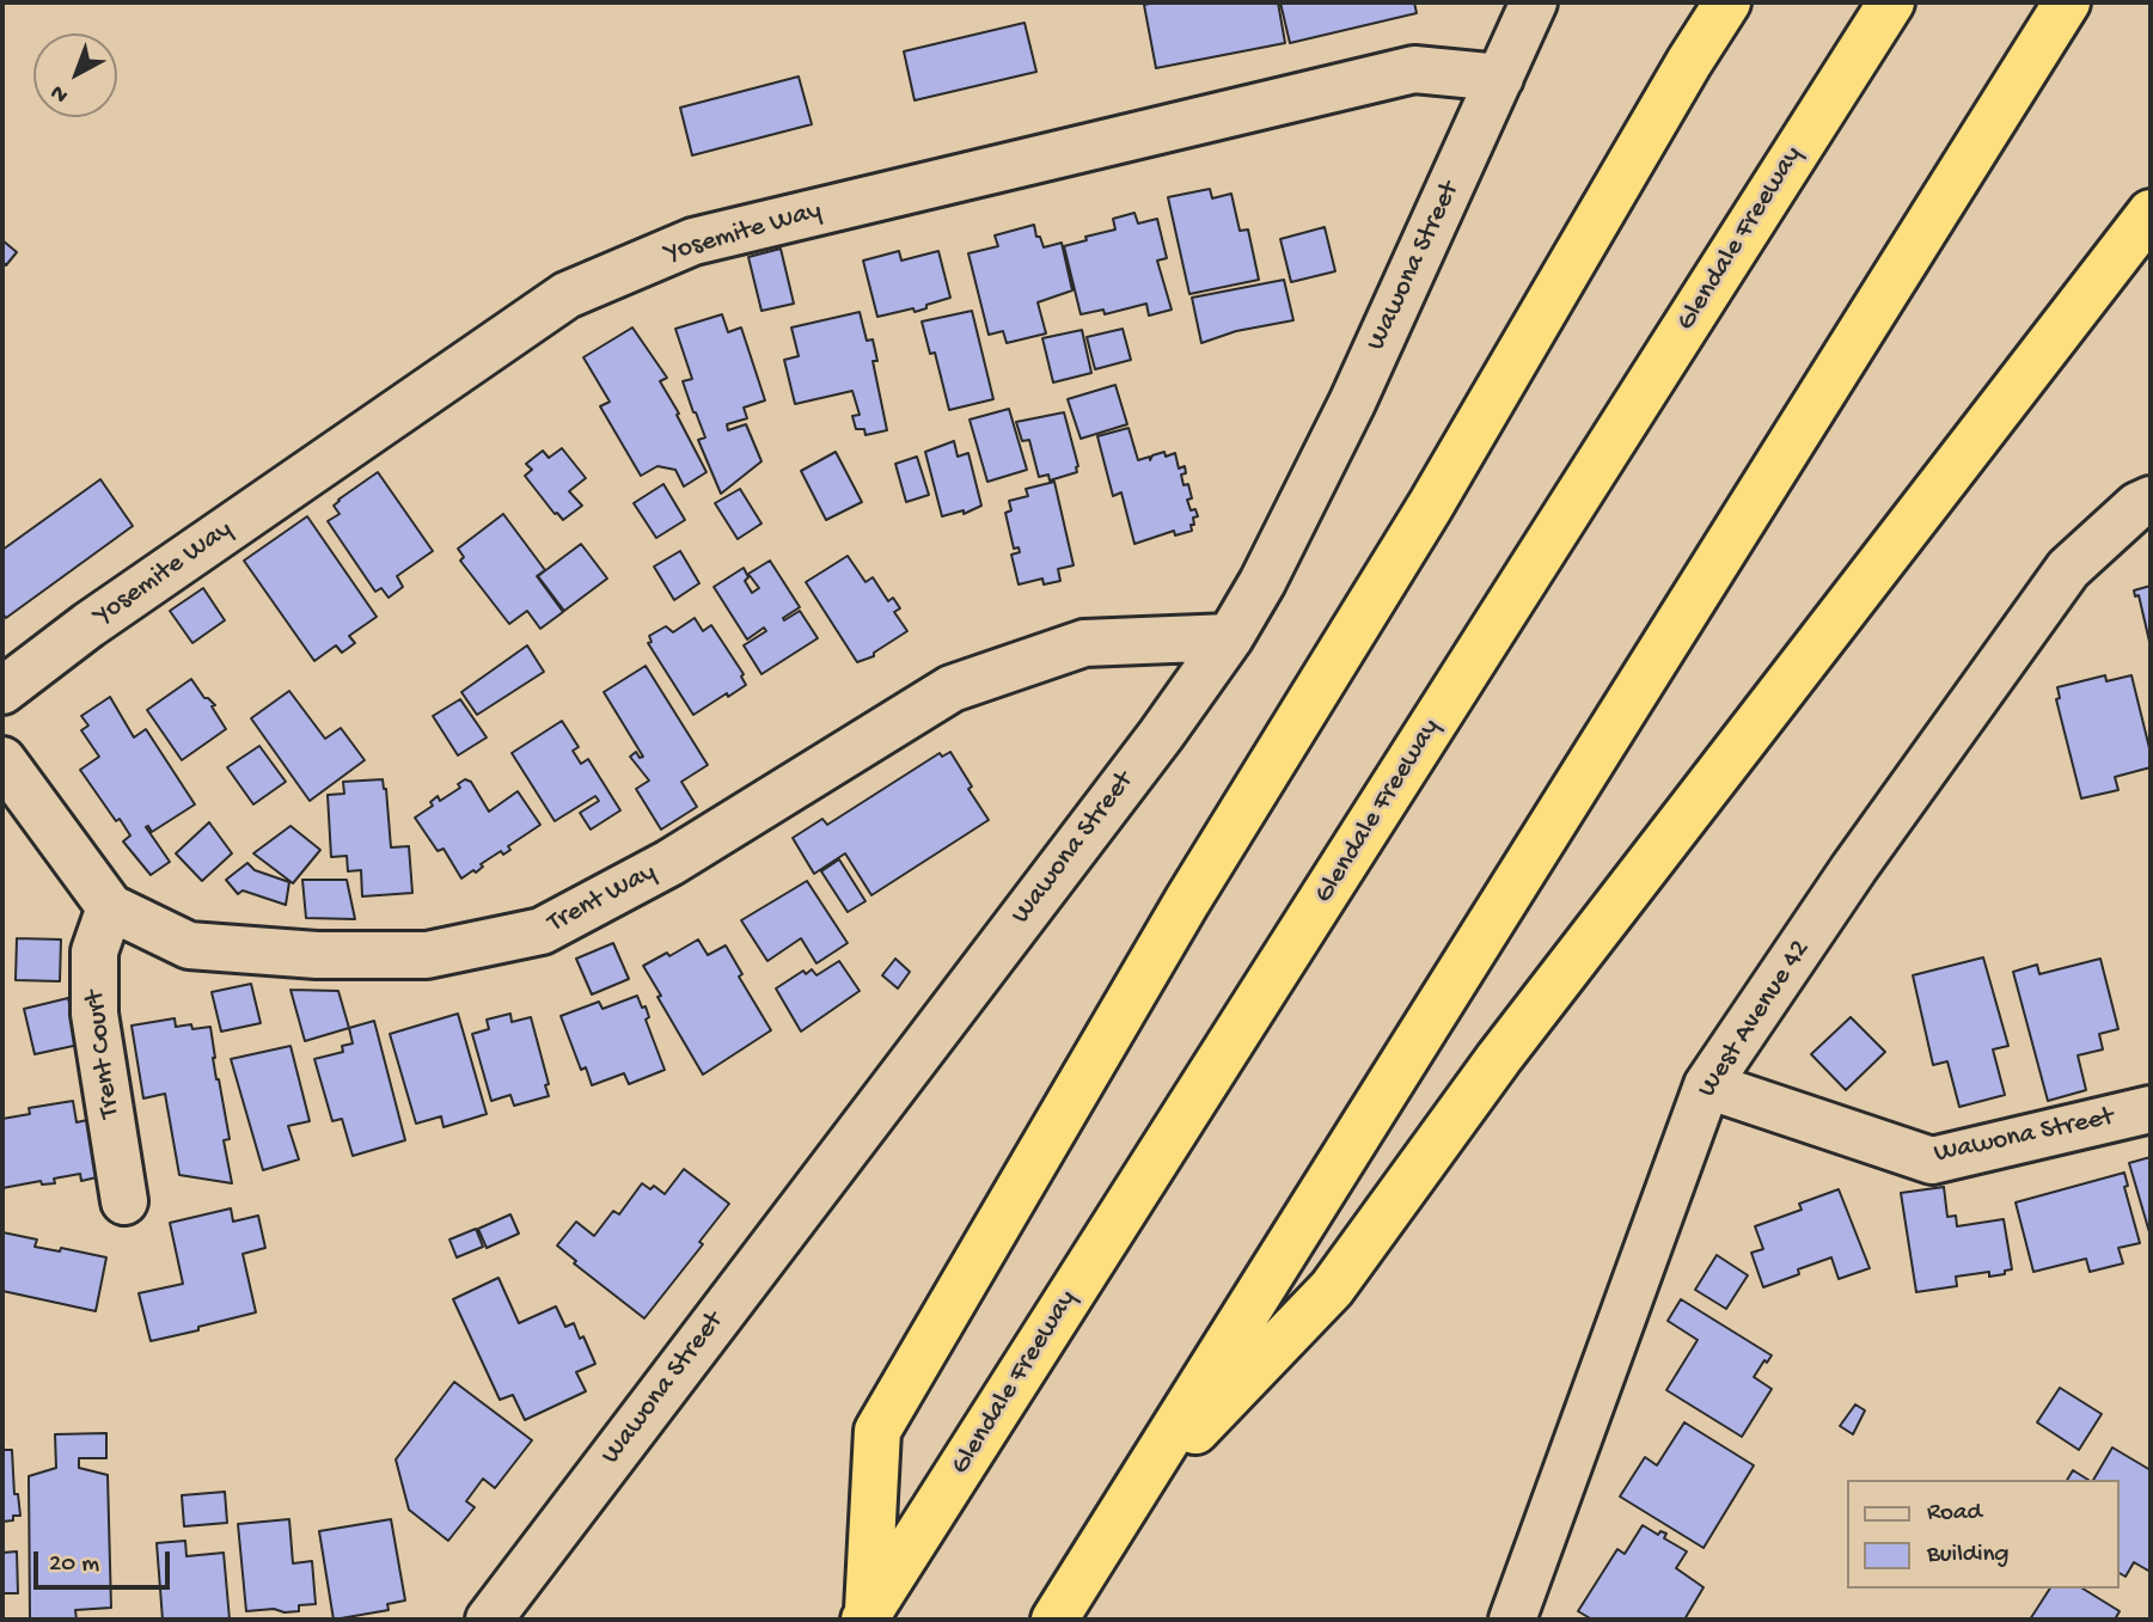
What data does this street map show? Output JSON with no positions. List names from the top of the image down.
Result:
{
  "streets": {
    "highway": ["Glendale Freeway"],
    "street": [
      "Yosemite Way",
      "Wawona Street",
      "Trent Way",
      "West Avenue 42",
      "Trent Court"
    ]
  },
  "crossings": [
    ["Yosemite Way", "Wawona Street"],
    ["Wawona Street", "Trent Way"],
    ["Wawona Street", "West Avenue 42"],
    ["Trent Way", "Trent Court"]
  ],
  "legend": ["Road", "Building"],
  "scale_bar": "20 m",
  "north": "bottom left"
}
